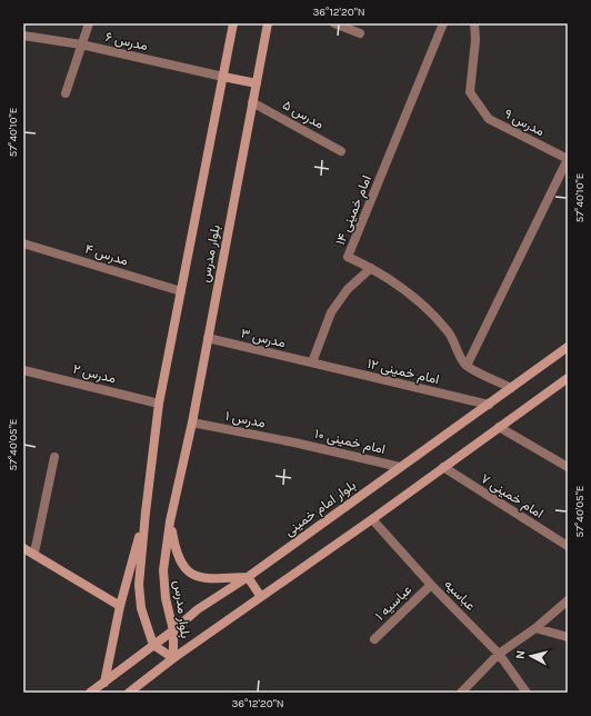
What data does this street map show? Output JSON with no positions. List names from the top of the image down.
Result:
{
  "streets": {
    "main road": ["بلوار مدرس", "بلوار امام خمینی"],
    "street": [
      "مدرس ۶",
      "مدرس ۵",
      "مدرس ۹",
      "امام خمینی ۱۴",
      "مدرس ۴",
      "مدرس ۳",
      "امام خمینی ۱۲",
      "مدرس ۲",
      "مدرس ۱",
      "امام خمینی ۱۰",
      "امام خمینی ۷",
      "عباسیه",
      "عباسیه ۱"
    ]
  },
  "crossings": [
    ["مدرس ۶", "بلوار مدرس"],
    ["مدرس ۵", "بلوار مدرس"],
    ["بلوار مدرس", "مدرس ۴"],
    ["بلوار مدرس", "مدرس ۳"],
    ["بلوار مدرس", "مدرس ۲"],
    ["بلوار مدرس", "مدرس ۱"],
    ["بلوار مدرس", "بلوار امام خمینی"],
    ["مدرس ۳", "امام خمینی ۱۲"],
    ["امام خمینی ۱۲", "بلوار امام خمینی"],
    ["مدرس ۱", "امام خمینی ۱۰"],
    ["امام خمینی ۱۰", "بلوار امام خمینی"],
    ["عباسیه", "عباسیه ۱"]
  ],
  "north": "left",
  "coordinates": ["36°12'20\"N", "57°40'10\"E", "57°40'05\"E"]
}
